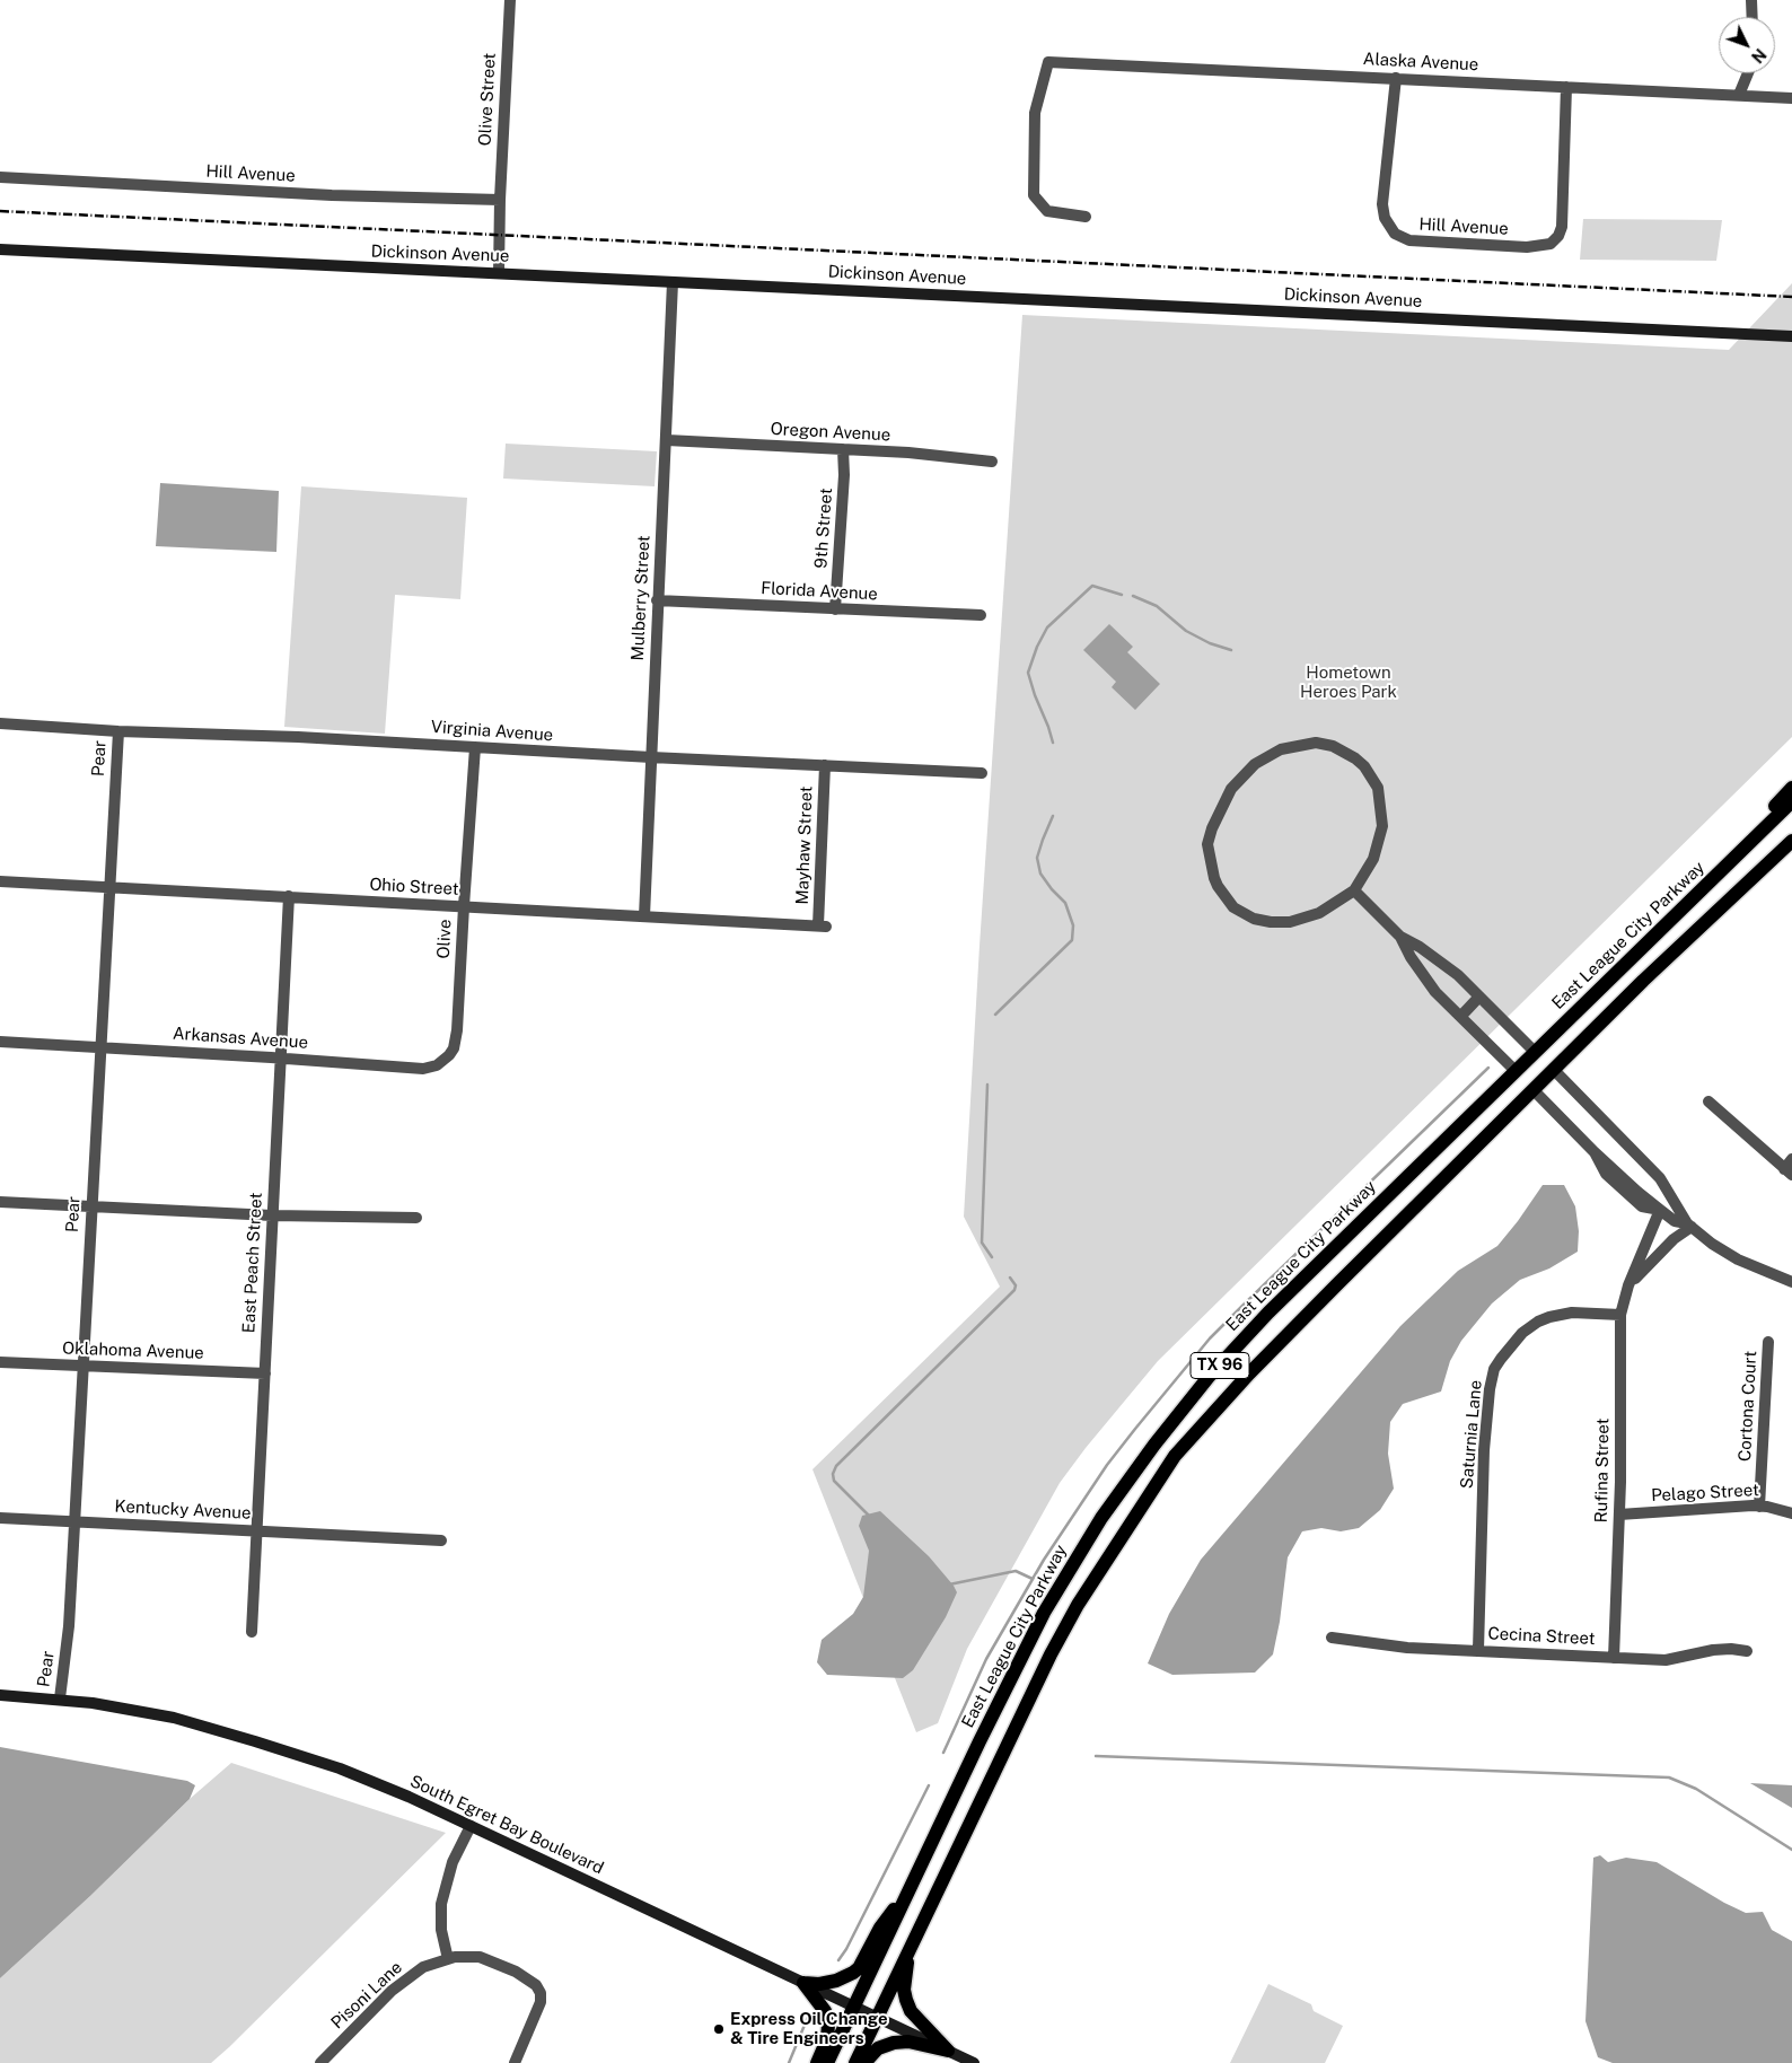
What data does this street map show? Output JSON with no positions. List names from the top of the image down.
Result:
{
  "streets": {
    "main road": ["East League City Parkway", "TX 96"],
    "street": [
      "Alaska Avenue",
      "Olive Street",
      "Hill Avenue",
      "Dickinson Avenue",
      "Oregon Avenue",
      "9th Street",
      "Florida Avenue",
      "Mulberry Street",
      "Virginia Avenue",
      "Pear",
      "Mayhaw Street",
      "Ohio Street",
      "Olive",
      "Arkansas Avenue",
      "East Peach Street",
      "Oklahoma Avenue",
      "Cortona Court",
      "Saturnia Lane",
      "Rufina Street",
      "Pelago Street",
      "Kentucky Avenue",
      "Cecina Street",
      "South Egret Bay Boulevard",
      "Pisoni Lane"
    ]
  },
  "crossings": [
    ["Alaska Avenue", "Hill Avenue"],
    ["Olive Street", "Hill Avenue"],
    ["Olive Street", "Dickinson Avenue"],
    ["Dickinson Avenue", "Mulberry Street"],
    ["Oregon Avenue", "9th Street"],
    ["Oregon Avenue", "Mulberry Street"],
    ["9th Street", "Florida Avenue"],
    ["Florida Avenue", "Mulberry Street"],
    ["Mulberry Street", "Virginia Avenue"],
    ["Mulberry Street", "Ohio Street"],
    ["Virginia Avenue", "Pear"],
    ["Virginia Avenue", "Mayhaw Street"],
    ["Virginia Avenue", "Olive"],
    ["Pear", "Ohio Street"],
    ["Pear", "Arkansas Avenue"],
    ["Pear", "Oklahoma Avenue"],
    ["Pear", "Kentucky Avenue"],
    ["Pear", "South Egret Bay Boulevard"],
    ["Mayhaw Street", "Ohio Street"],
    ["Ohio Street", "Olive"],
    ["Ohio Street", "East Peach Street"],
    ["East League City Parkway", "South Egret Bay Boulevard"],
    ["Olive", "Arkansas Avenue"],
    ["Arkansas Avenue", "East Peach Street"],
    ["East Peach Street", "Oklahoma Avenue"],
    ["East Peach Street", "Kentucky Avenue"],
    ["TX 96", "South Egret Bay Boulevard"],
    ["Cortona Court", "Pelago Street"],
    ["Saturnia Lane", "Rufina Street"],
    ["Saturnia Lane", "Cecina Street"],
    ["Rufina Street", "Pelago Street"],
    ["Rufina Street", "Cecina Street"]
  ],
  "parks": ["Hometown Heroes Park"],
  "places": ["Express Oil Change & Tire Engineers"],
  "north": "bottom right"
}
